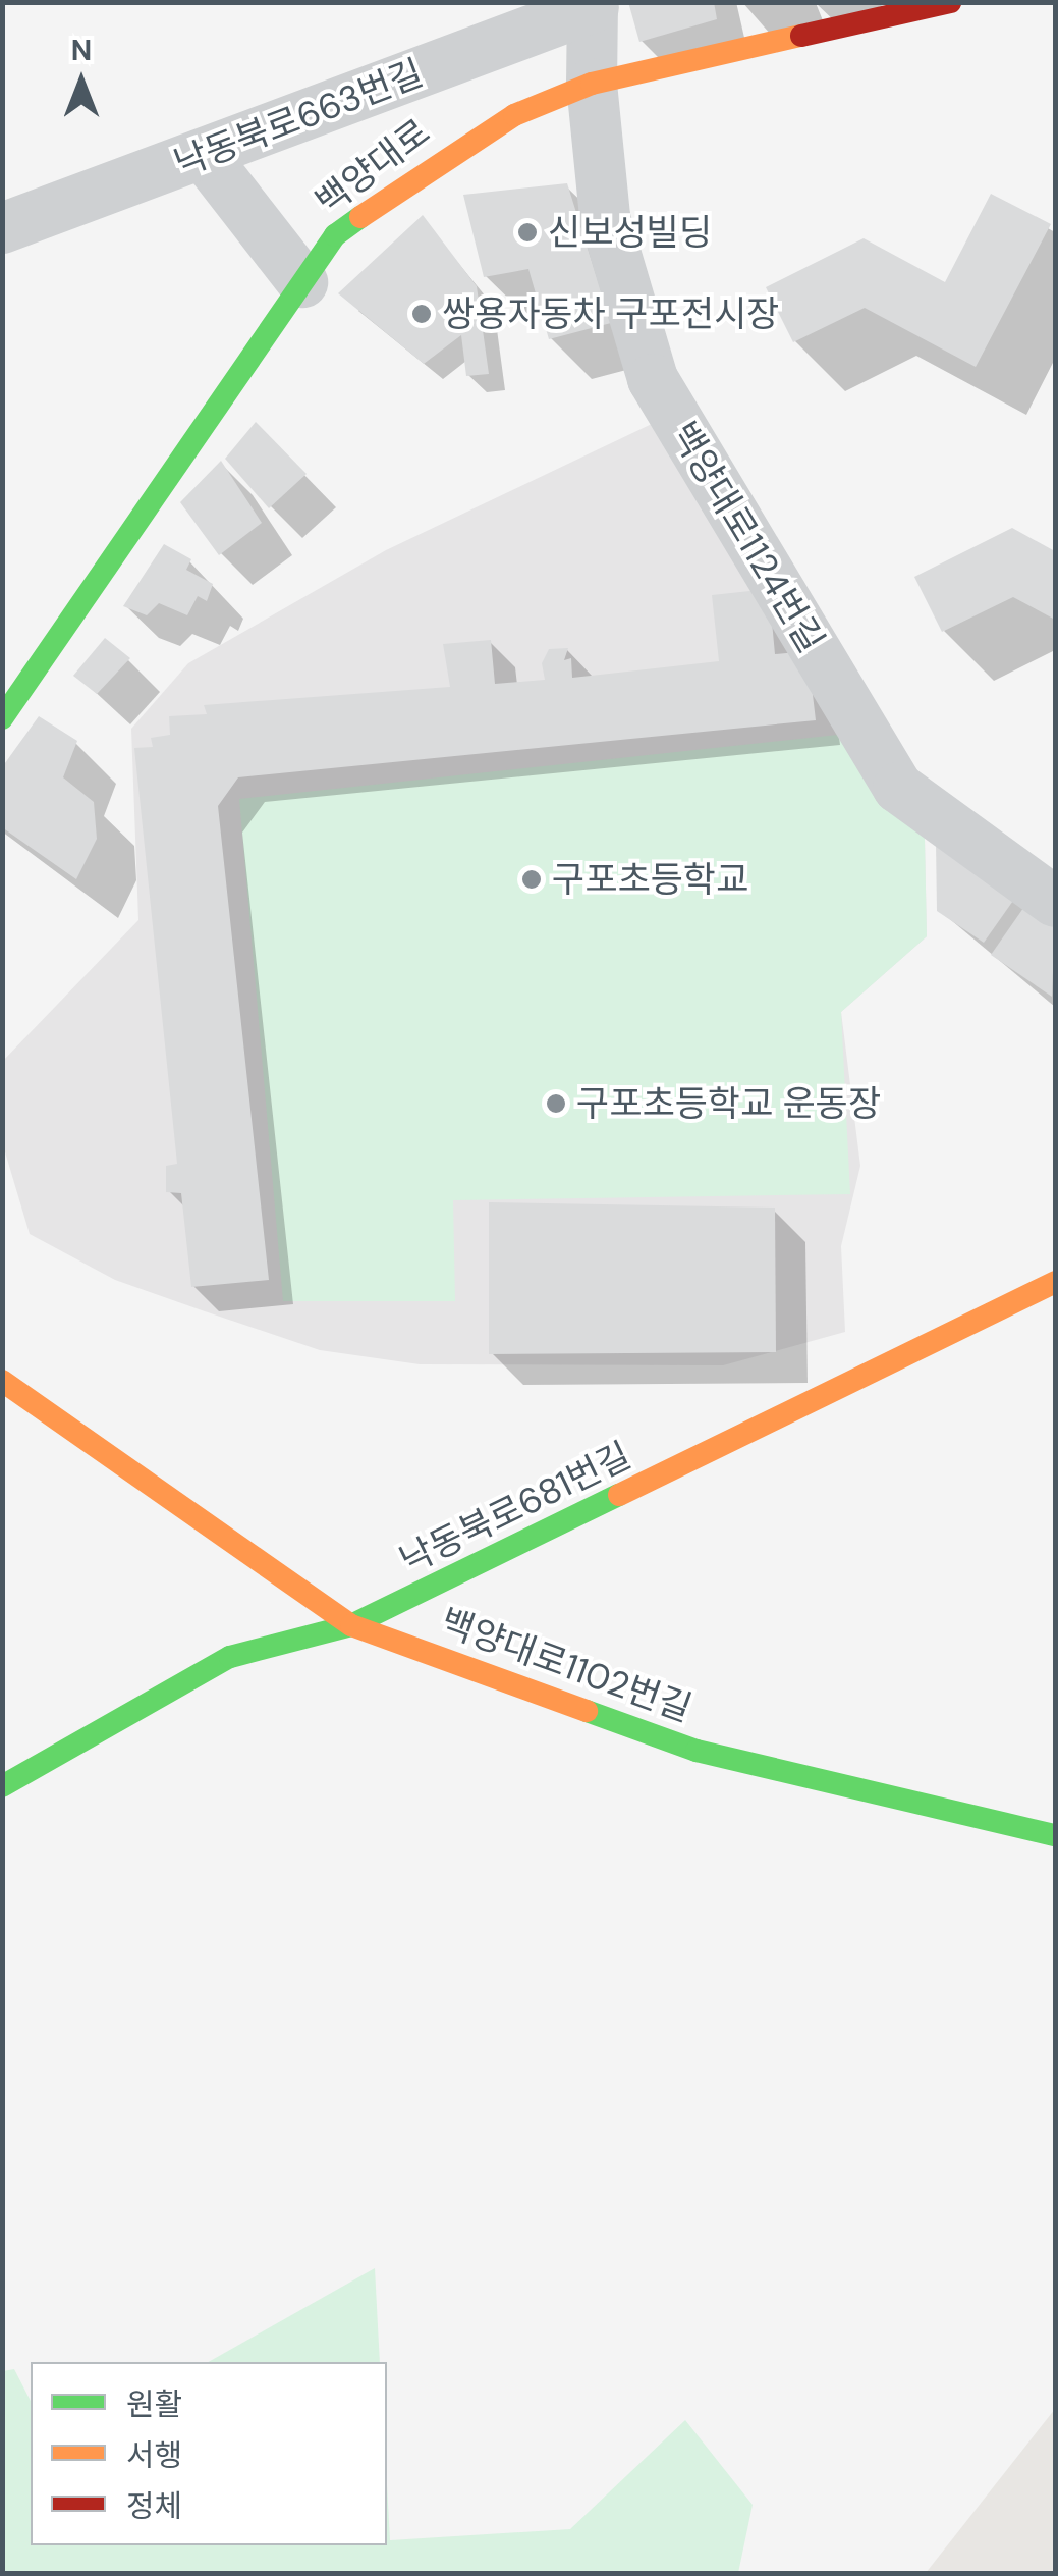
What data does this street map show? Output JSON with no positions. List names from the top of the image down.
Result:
{
  "streets": {
    "street": [
      "낙동북로663번길",
      "백양대로",
      "백양대로1124번길",
      "낙동북로681번길",
      "백양대로1102번길"
    ]
  },
  "crossings": [
    ["낙동북로663번길", "백양대로1124번길"],
    ["백양대로", "백양대로1124번길"],
    ["낙동북로681번길", "백양대로1102번길"]
  ],
  "places": [
    "신보성빌딩",
    "쌍용자동차 구포전시장",
    "구포초등학교",
    "구포초등학교 운동장"
  ],
  "legend": ["원활", "서행", "정체"],
  "north": "top"
}
